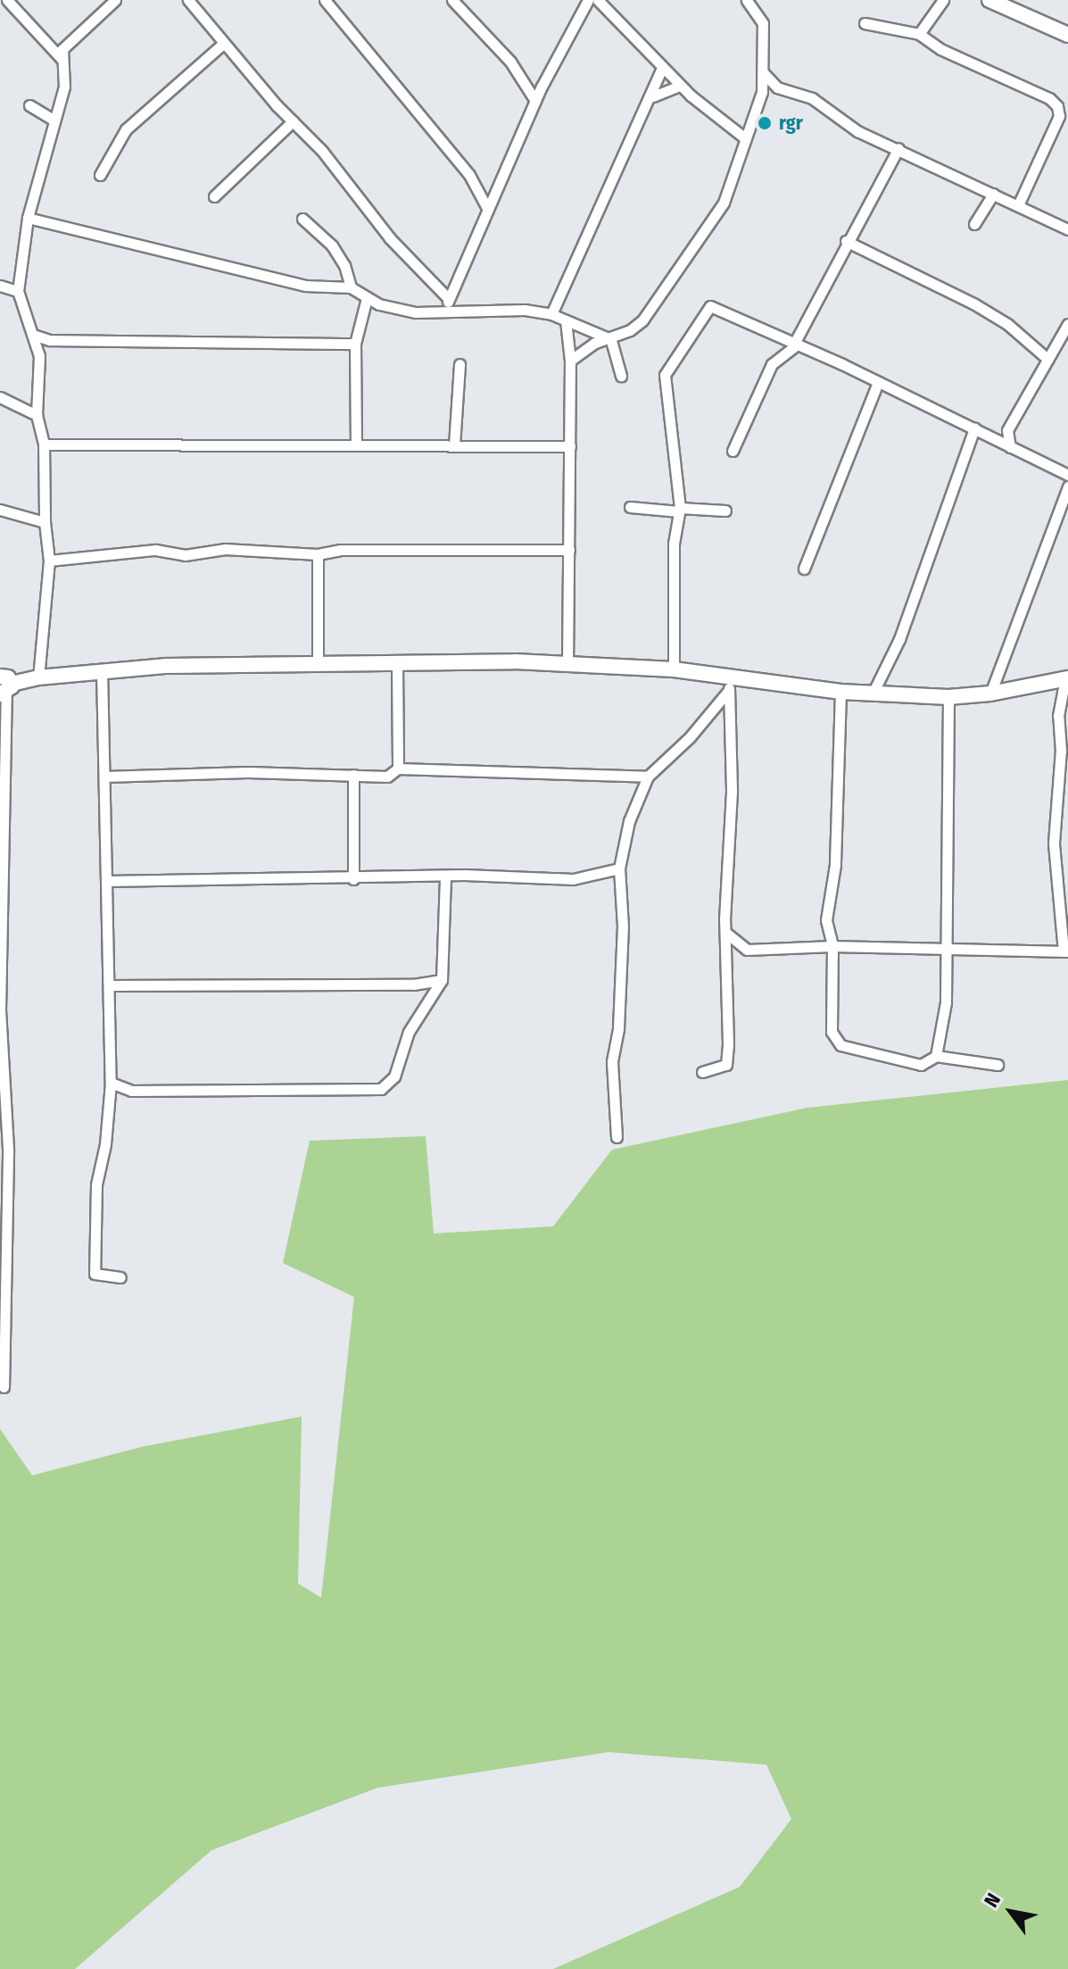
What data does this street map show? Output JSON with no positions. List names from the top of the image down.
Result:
{
  "places": ["rgr"],
  "north": "top left"
}
